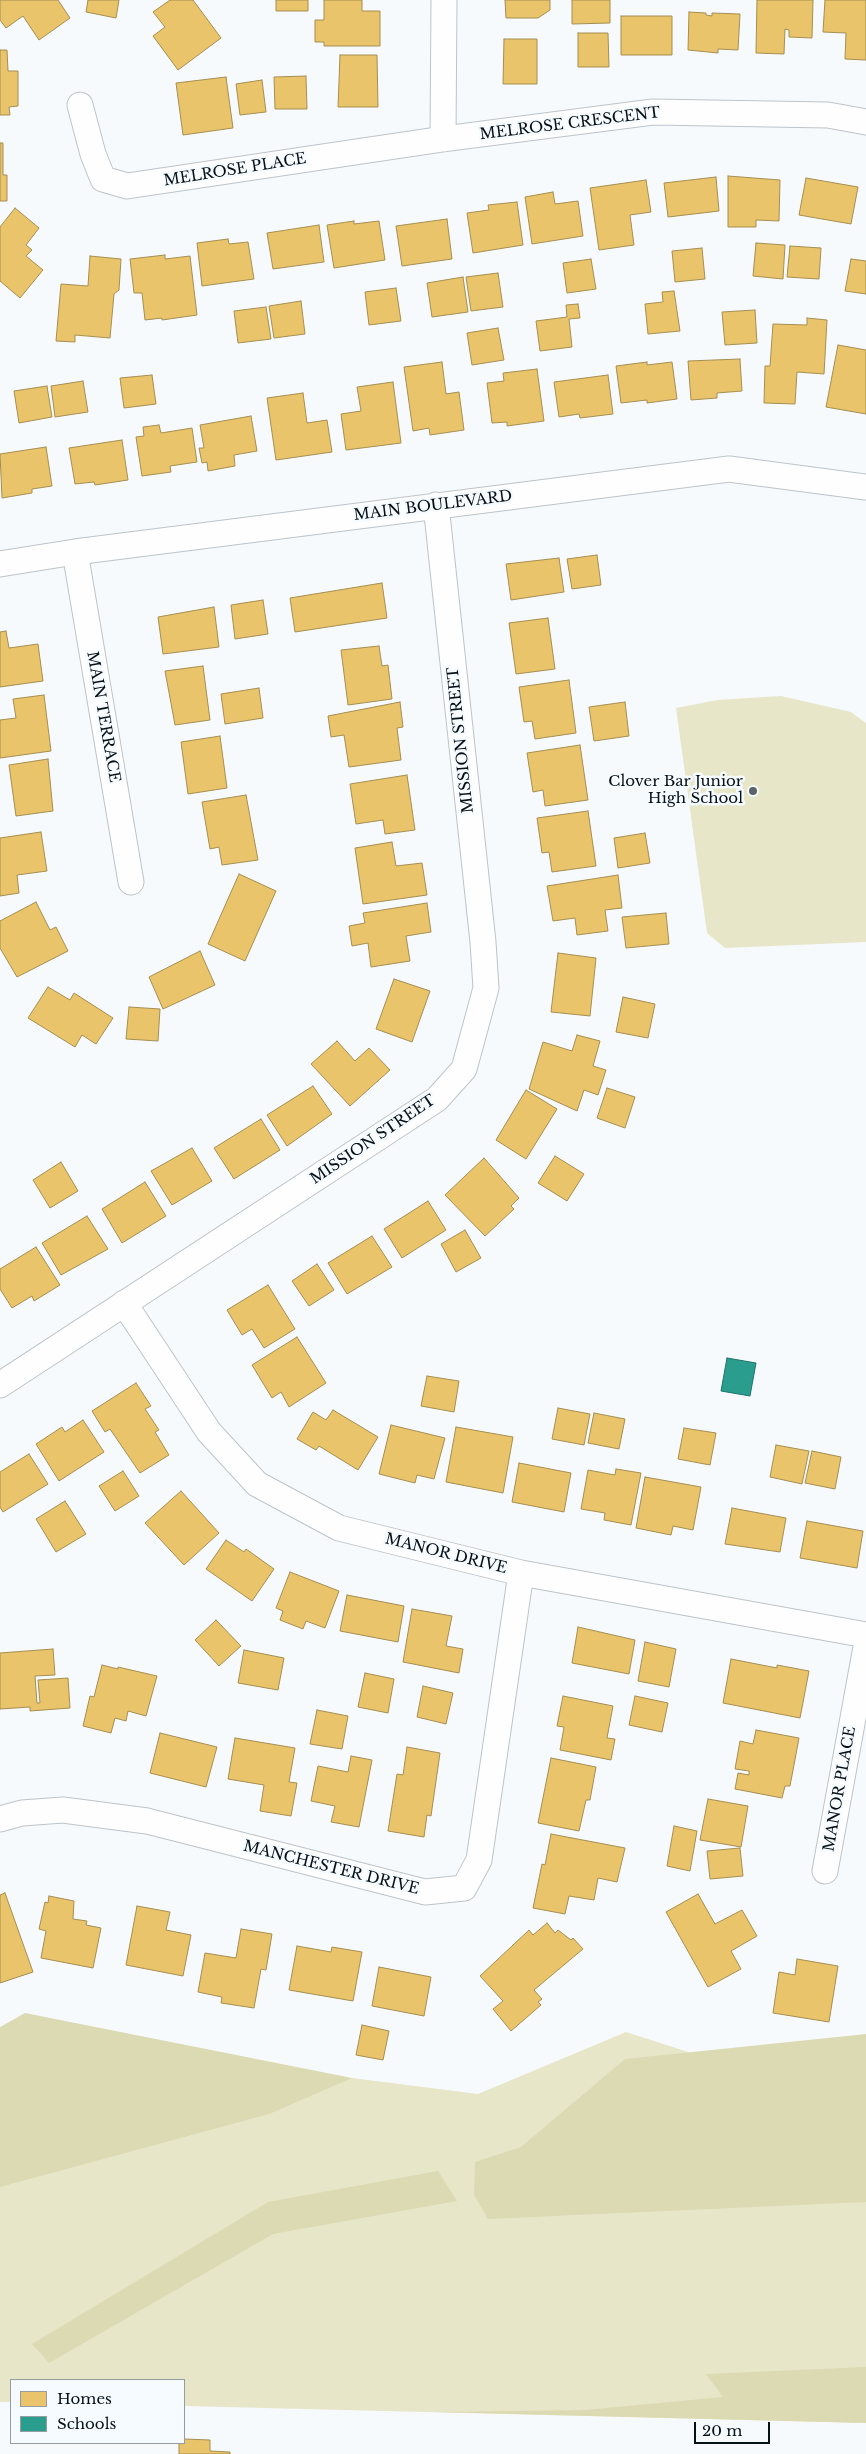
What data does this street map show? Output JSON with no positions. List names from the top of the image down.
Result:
{
  "streets": {
    "street": [
      "MELROSE CRESCENT",
      "MELROSE PLACE",
      "MAIN BOULEVARD",
      "MAIN TERRACE",
      "MISSION STREET",
      "MANOR DRIVE",
      "MANOR PLACE",
      "MANCHESTER DRIVE"
    ]
  },
  "crossings": [
    ["MELROSE CRESCENT", "MELROSE PLACE"],
    ["MAIN BOULEVARD", "MAIN TERRACE"],
    ["MAIN BOULEVARD", "MISSION STREET"],
    ["MISSION STREET", "MANOR DRIVE"],
    ["MANOR DRIVE", "MANCHESTER DRIVE"]
  ],
  "places": ["Clover Bar Junior High School"],
  "legend": ["Homes", "Schools"],
  "scale_bar": "20 m"
}
